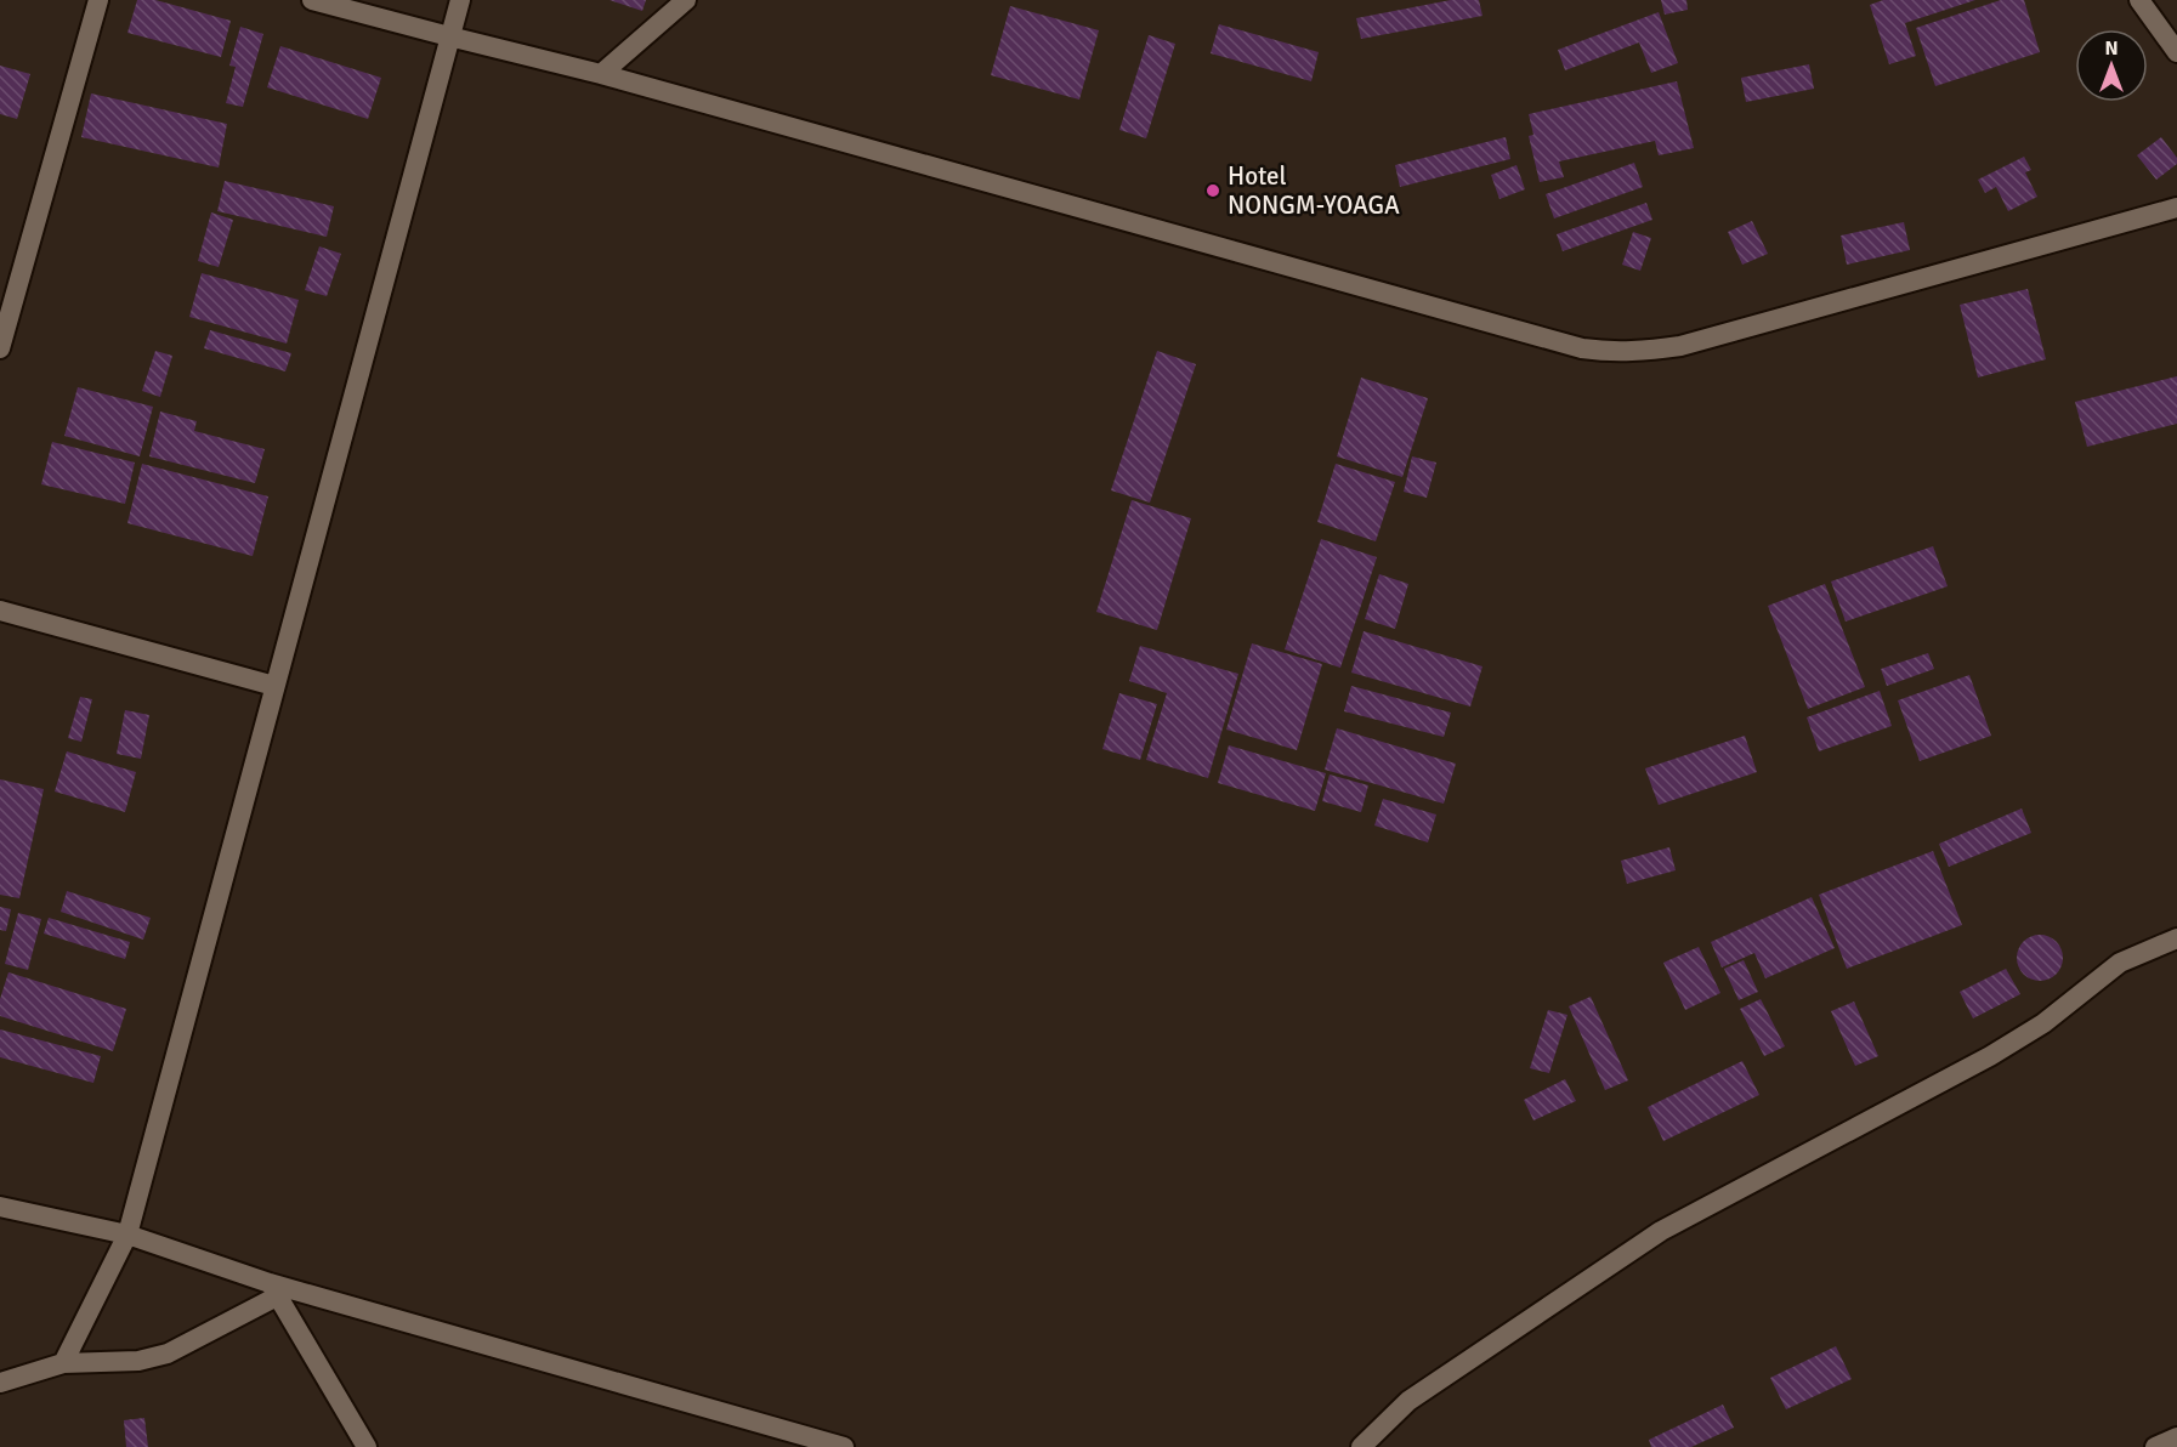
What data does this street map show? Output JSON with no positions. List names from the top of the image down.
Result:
{
  "places": ["Hotel NONGM-YOAGA"],
  "north": "top"
}
